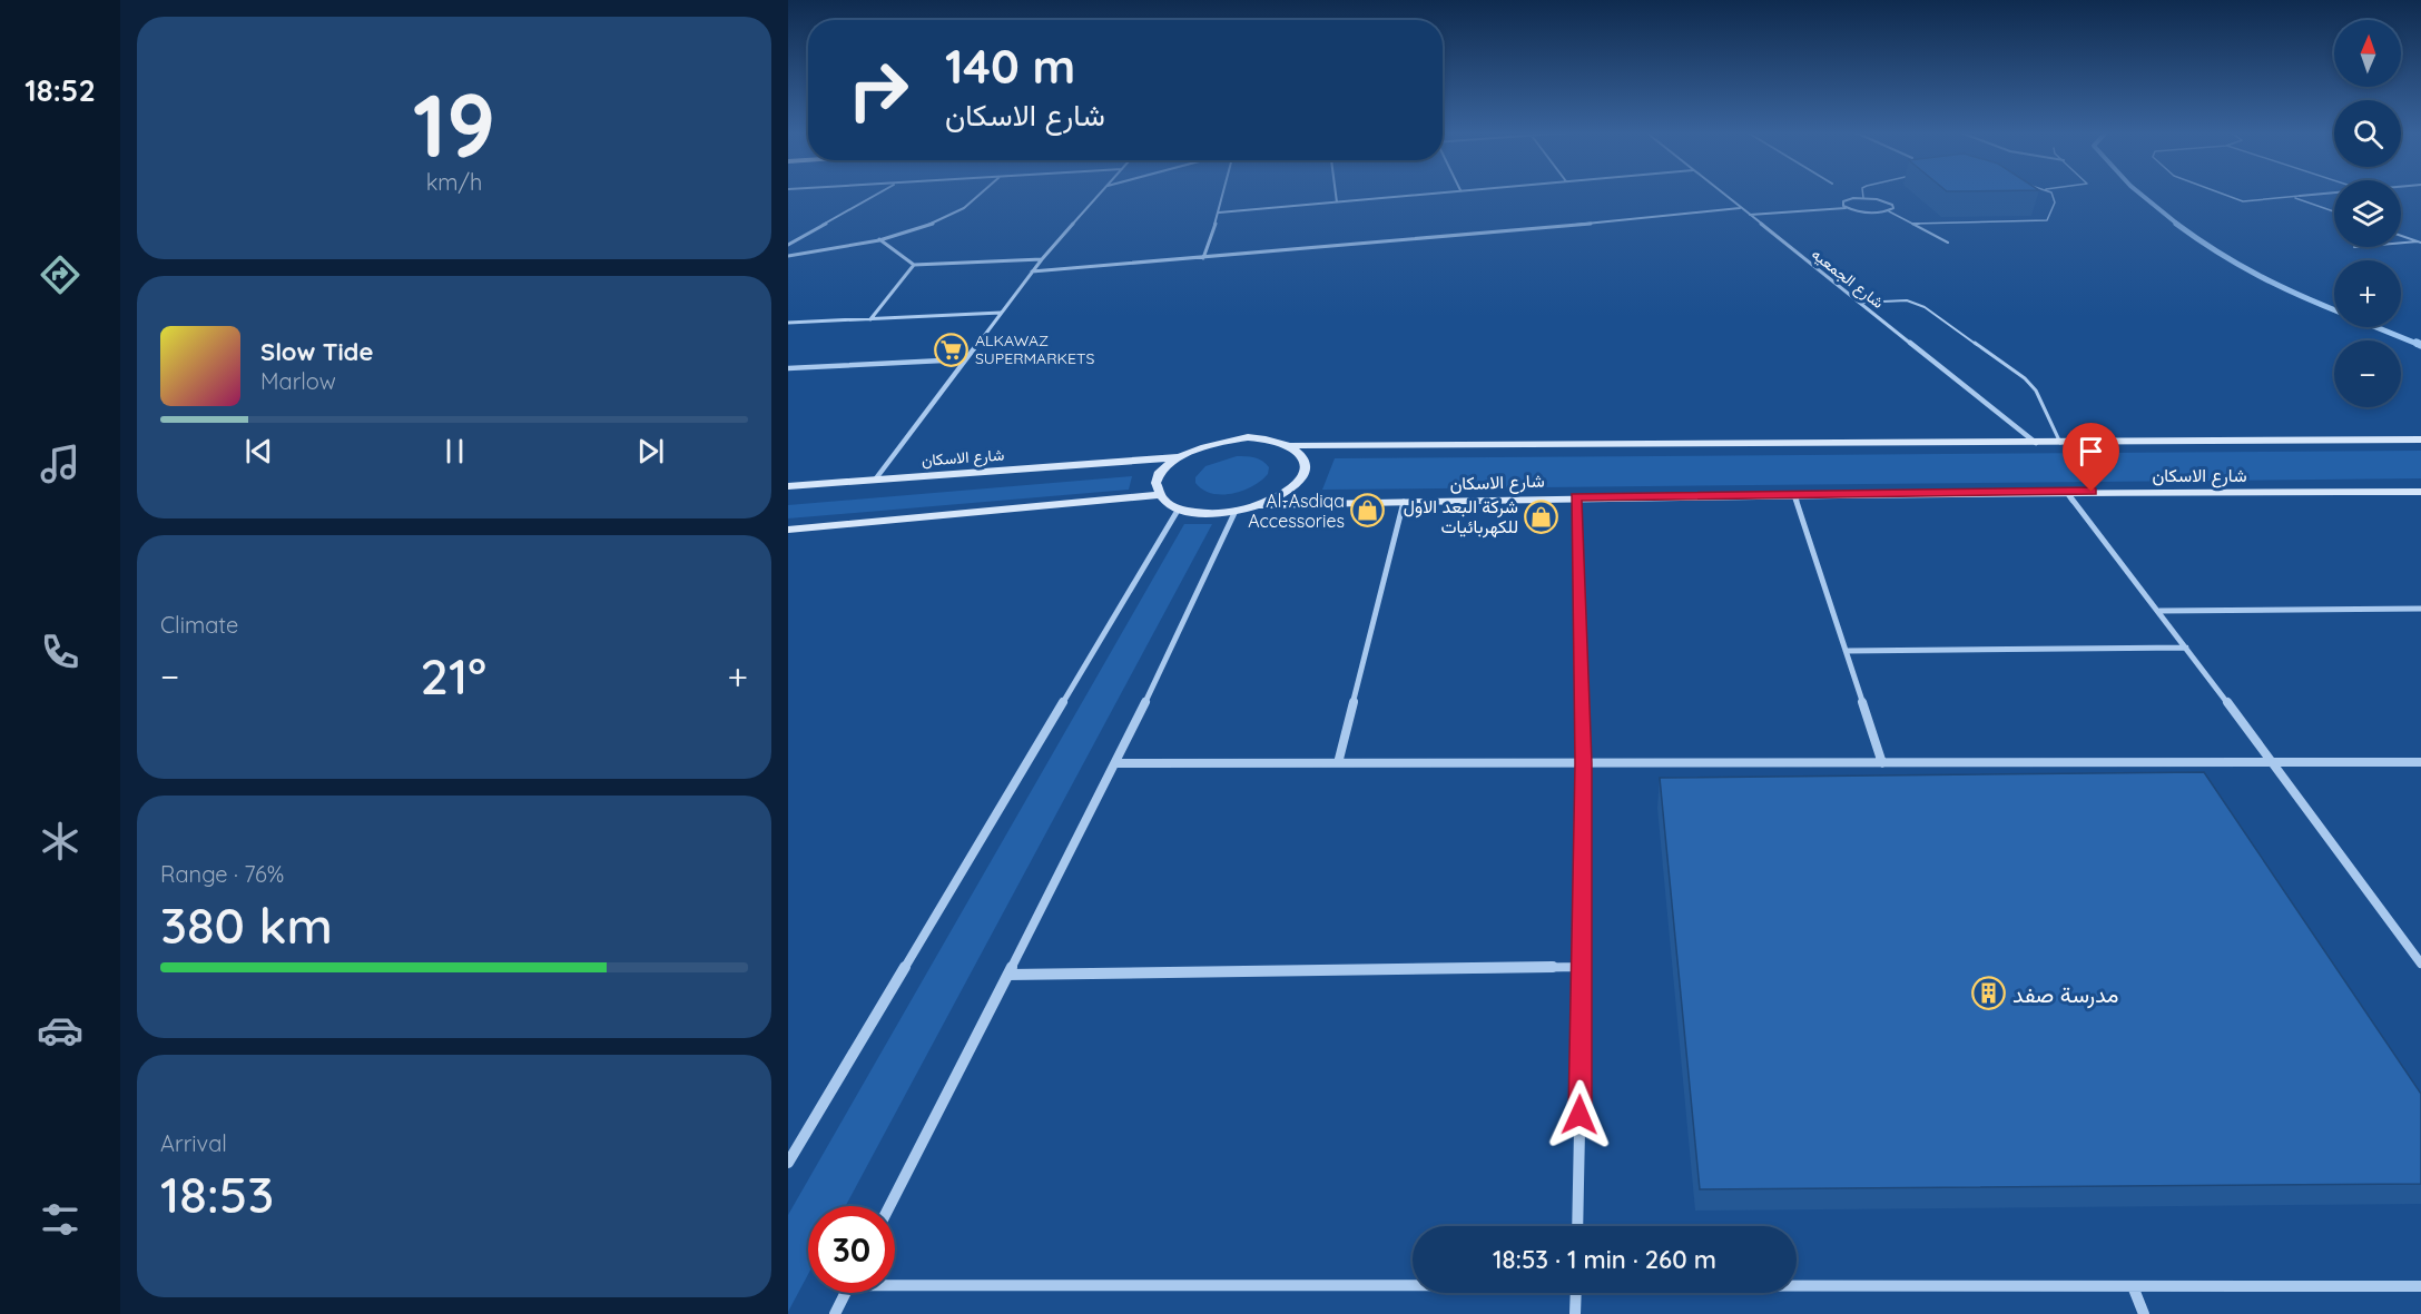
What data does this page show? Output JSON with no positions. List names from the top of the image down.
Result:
{
  "streets": {
    "main road": ["شارع الاسكان"],
    "street": ["شارع الجمعيه"]
  },
  "crossings": [
    ["شارع الجمعيه", "شارع الاسكان"]
  ],
  "places": {
    "supermarket": ["ALKAWAZ SUPERMARKETS"],
    "shop": ["Al-Asdiqa Accessories", "شركة البعد الاول للكهربائيات"],
    "building": ["مدرسة صفد"]
  },
  "north": "top",
  "page": {
    "tabs": "18:52",
    "tile": [
      ["19", "km/h"],
      "Climate",
      ["Range · 76%", "380 km"],
      ["Arrival", "18:53"]
    ],
    "map_buttons": ["+", "−"],
    "turn": ["140 m", "شارع الاسكان"],
    "song": ["Slow Tide", "Marlow"],
    "heat": ["−", "21°", "+"],
    "limit": "30",
    "trip": "18:53 · 1 min · 260 m"
  }
}
